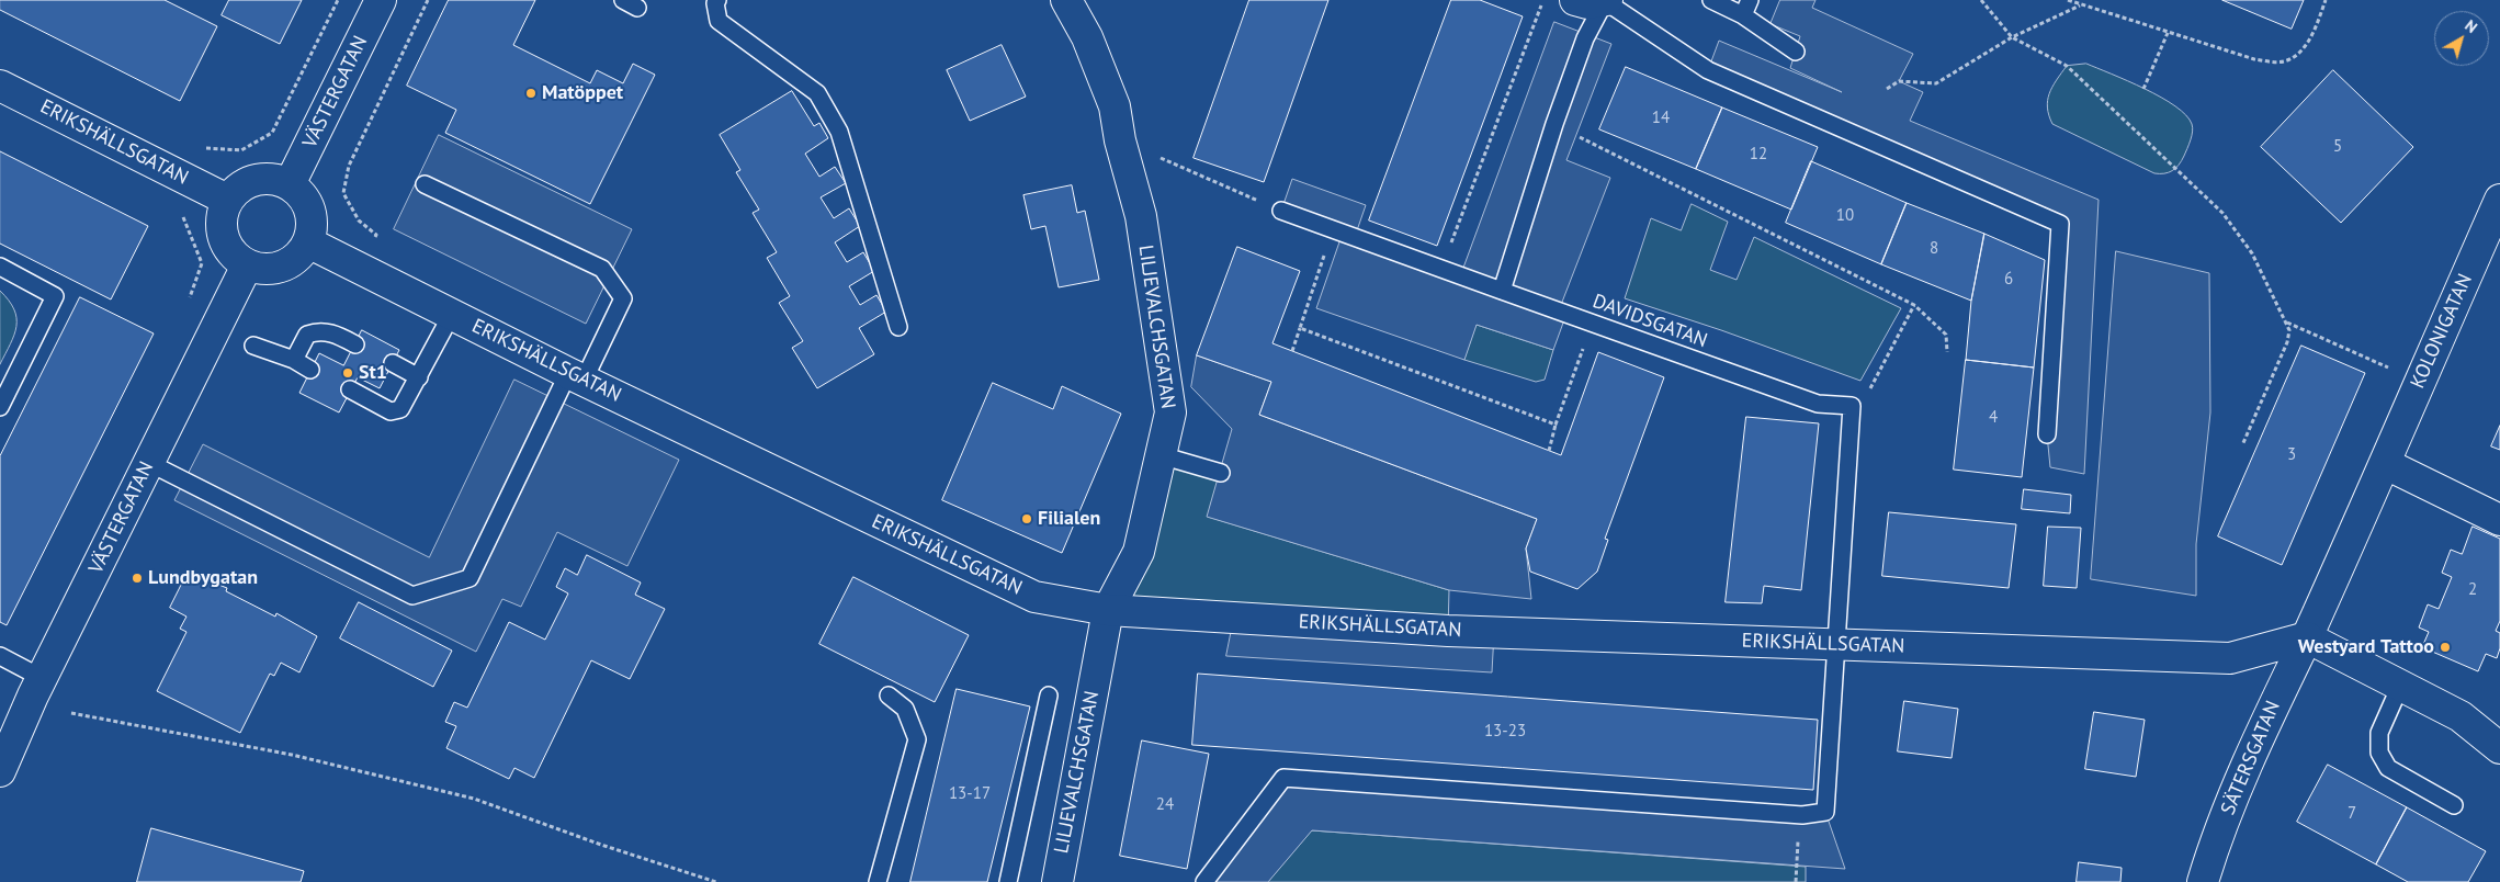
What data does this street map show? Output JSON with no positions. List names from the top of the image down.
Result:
{
  "streets": {
    "street": [
      "VÄSTERGATAN",
      "ERIKSHÄLLSGATAN",
      "LILJEVALCHSGATAN",
      "KOLONIGATAN",
      "SÄTERSGATAN"
    ],
    "lane": ["DAVIDSGATAN"]
  },
  "crossings": [
    ["VÄSTERGATAN", "ERIKSHÄLLSGATAN"],
    ["ERIKSHÄLLSGATAN", "LILJEVALCHSGATAN"],
    ["ERIKSHÄLLSGATAN", "KOLONIGATAN"],
    ["ERIKSHÄLLSGATAN", "SÄTERSGATAN"],
    ["KOLONIGATAN", "SÄTERSGATAN"]
  ],
  "places": [
    "Matöppet",
    "St1",
    "Filialen",
    "Lundbygatan",
    "Westyard Tattoo"
  ],
  "house_numbers": [
    "14",
    "5",
    "12",
    "10",
    "8",
    "6",
    "4",
    "3",
    "2",
    "13-23",
    "13-17",
    "24",
    "7"
  ],
  "north": "top right"
}
